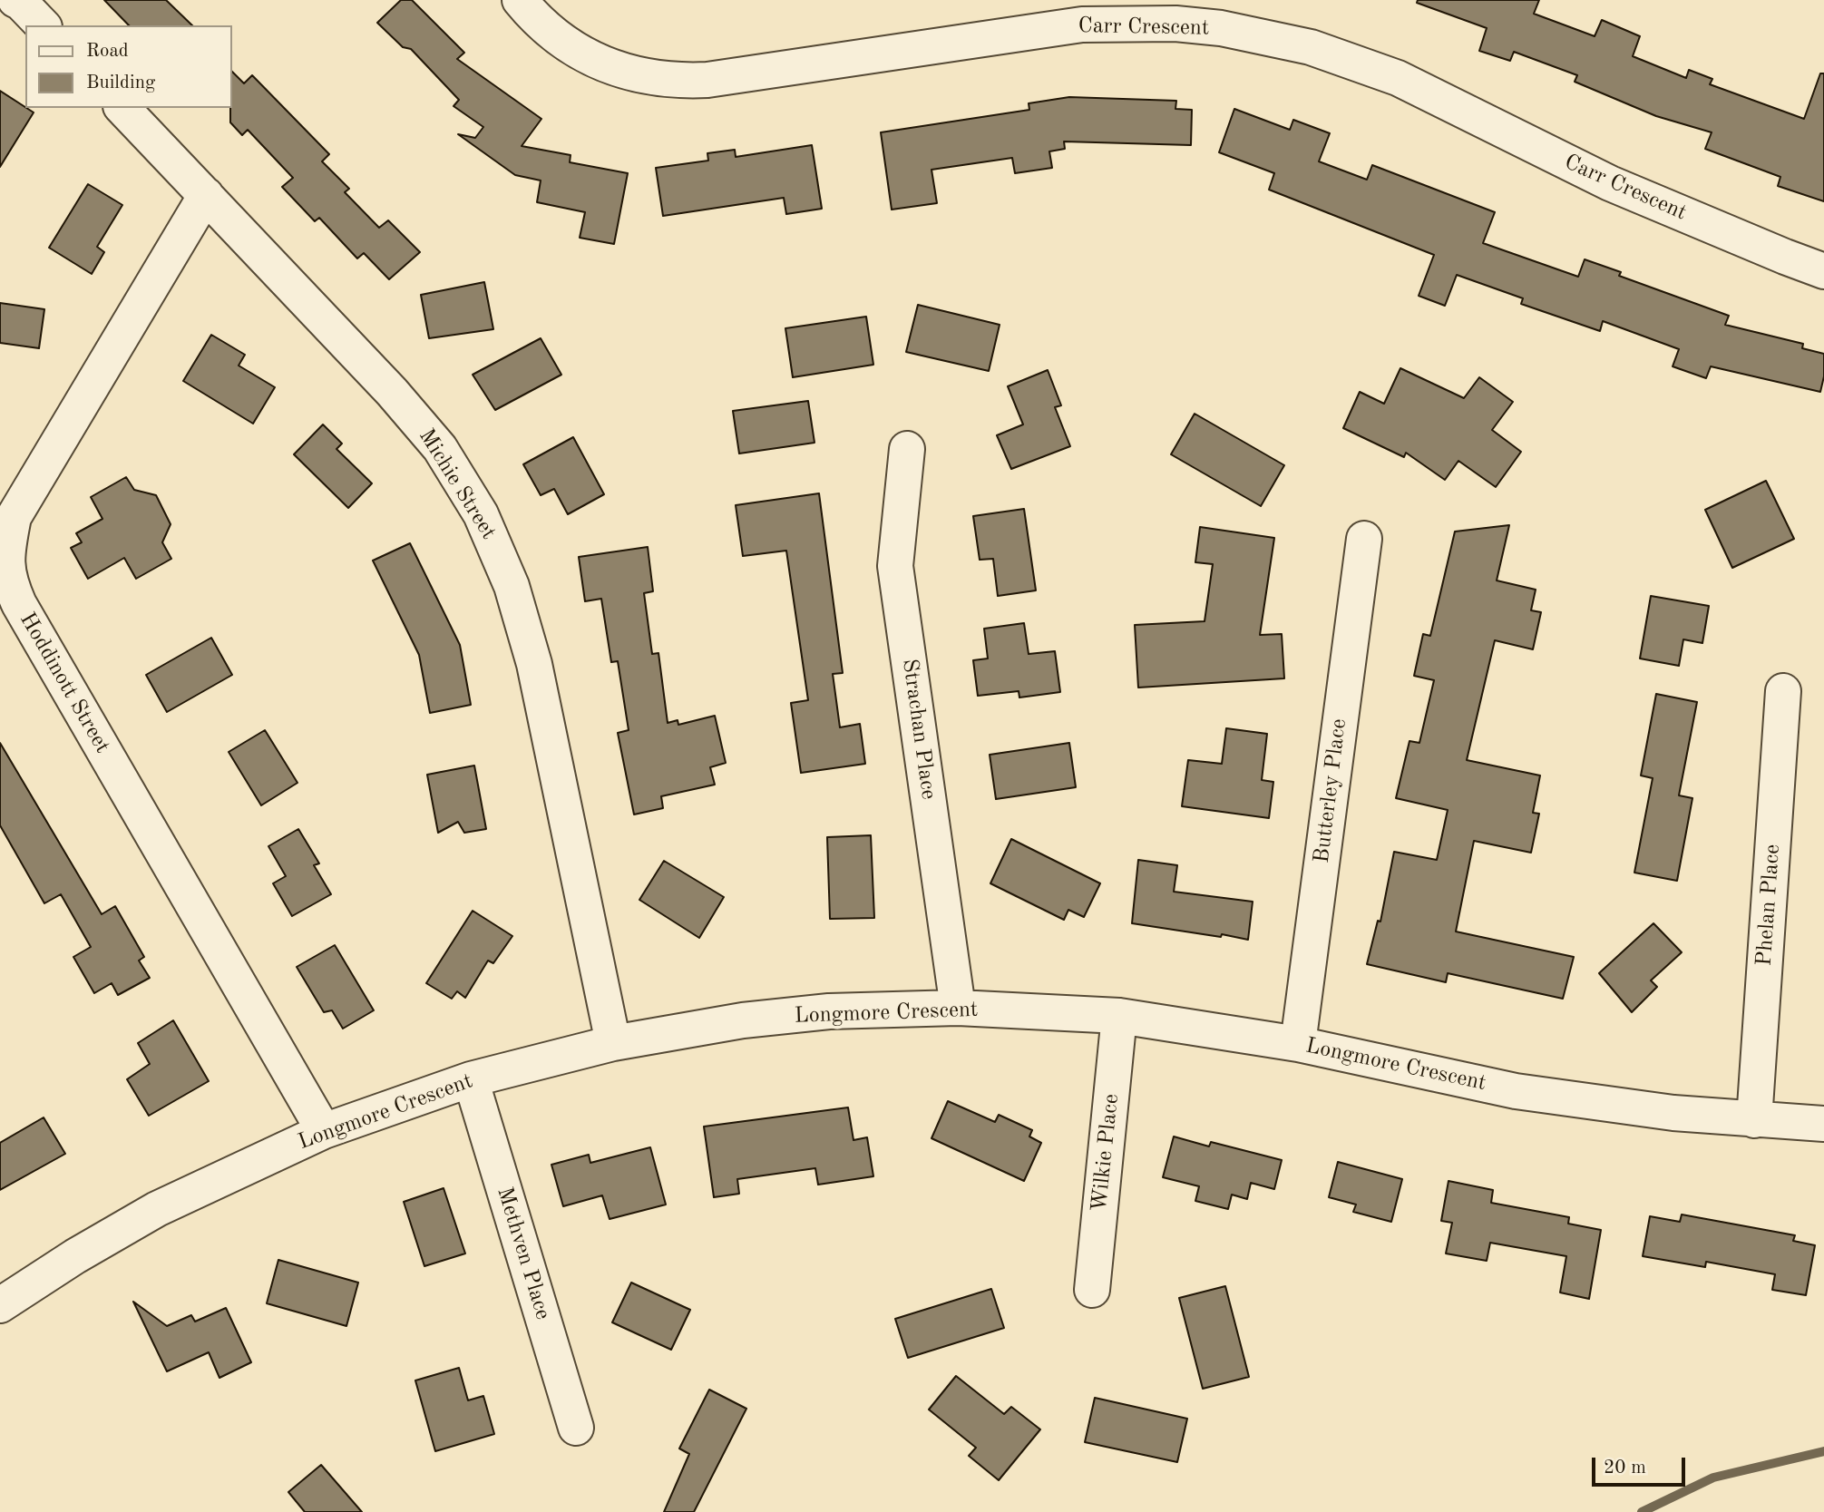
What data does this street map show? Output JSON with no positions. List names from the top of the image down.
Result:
{
  "streets": {
    "street": [
      "Carr Crescent",
      "Michie Street",
      "Hoddinott Street",
      "Strachan Place",
      "Butterley Place",
      "Phelan Place",
      "Longmore Crescent",
      "Wilkie Place",
      "Methven Place"
    ]
  },
  "crossings": [
    ["Michie Street", "Hoddinott Street"],
    ["Michie Street", "Longmore Crescent"],
    ["Hoddinott Street", "Longmore Crescent"],
    ["Strachan Place", "Longmore Crescent"],
    ["Butterley Place", "Longmore Crescent"],
    ["Phelan Place", "Longmore Crescent"],
    ["Longmore Crescent", "Wilkie Place"],
    ["Longmore Crescent", "Methven Place"]
  ],
  "legend": ["Road", "Building"],
  "scale_bar": "20 m"
}
